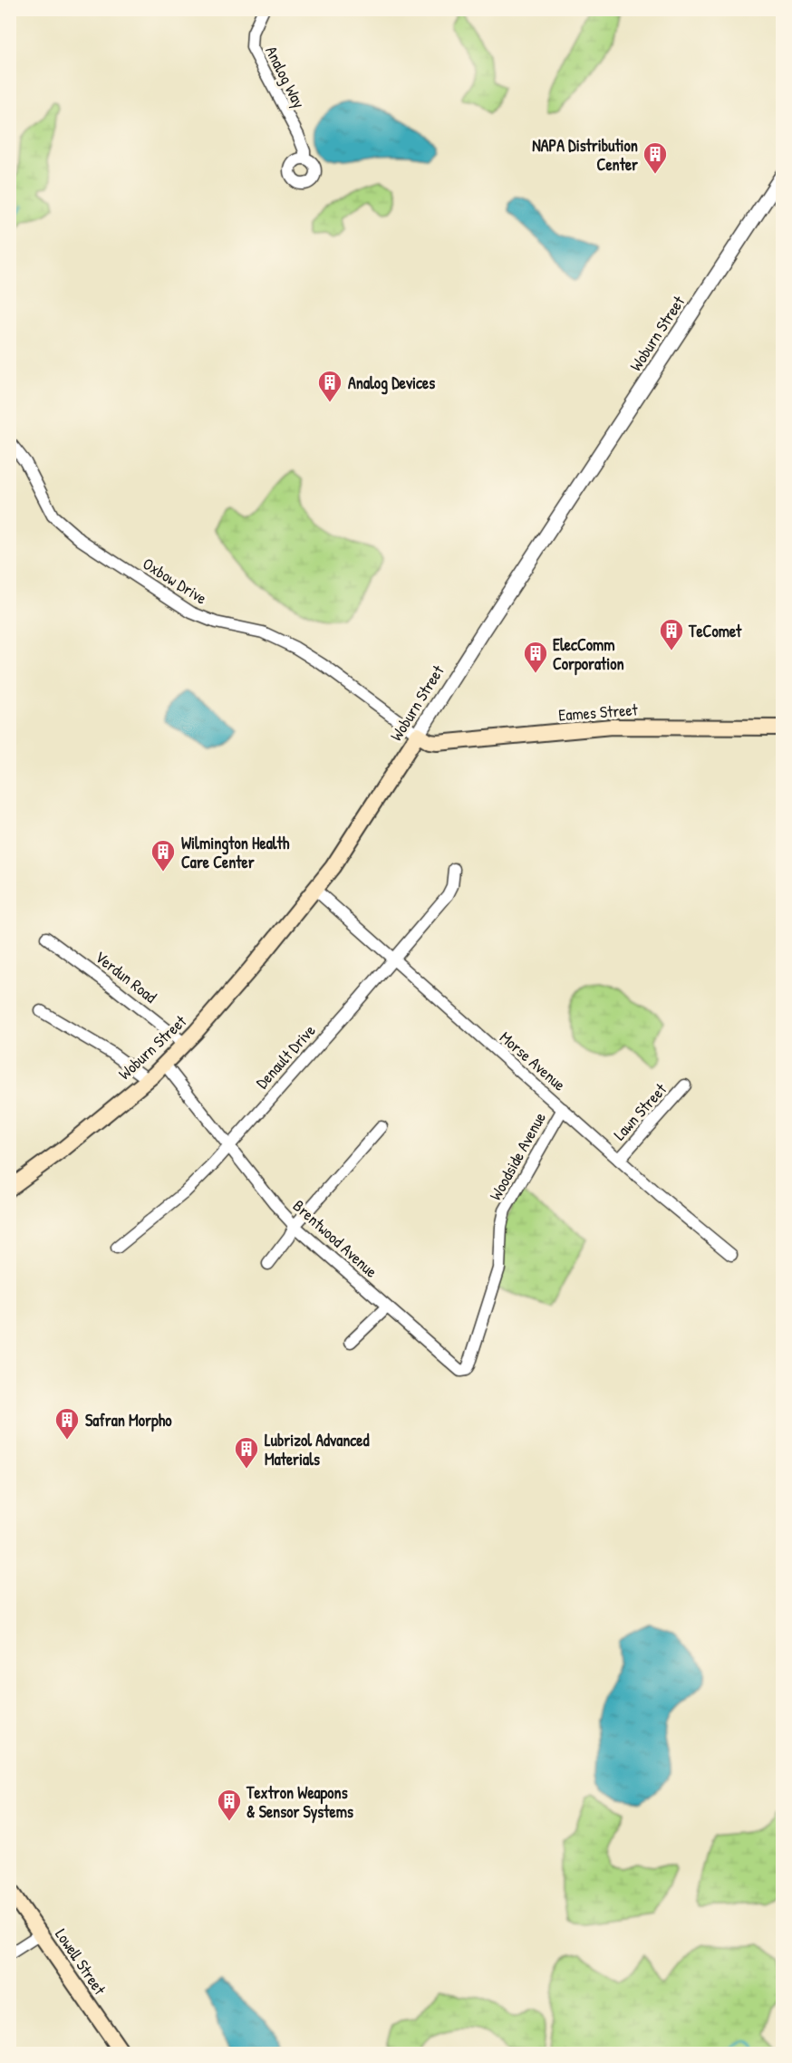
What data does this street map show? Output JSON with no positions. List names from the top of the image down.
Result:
{
  "streets": {
    "main road": ["Woburn Street", "Eames Street", "Lowell Street"],
    "street": [
      "Analog Way",
      "Oxbow Drive",
      "Verdun Road",
      "Denault Drive",
      "Morse Avenue",
      "Lawn Street",
      "Woodside Avenue",
      "Brentwood Avenue"
    ]
  },
  "crossings": [
    ["Woburn Street", "Oxbow Drive"],
    ["Woburn Street", "Eames Street"],
    ["Woburn Street", "Verdun Road"],
    ["Woburn Street", "Morse Avenue"],
    ["Woburn Street", "Brentwood Avenue"],
    ["Oxbow Drive", "Eames Street"],
    ["Denault Drive", "Morse Avenue"],
    ["Denault Drive", "Brentwood Avenue"],
    ["Morse Avenue", "Lawn Street"],
    ["Morse Avenue", "Woodside Avenue"],
    ["Woodside Avenue", "Brentwood Avenue"]
  ],
  "places": {
    "building": [
      "NAPA Distribution Center",
      "Analog Devices",
      "TeComet",
      "ElecComm Corporation",
      "Wilmington Health Care Center",
      "Safran Morpho",
      "Lubrizol Advanced Materials",
      "Textron Weapons & Sensor Systems"
    ]
  }
}
